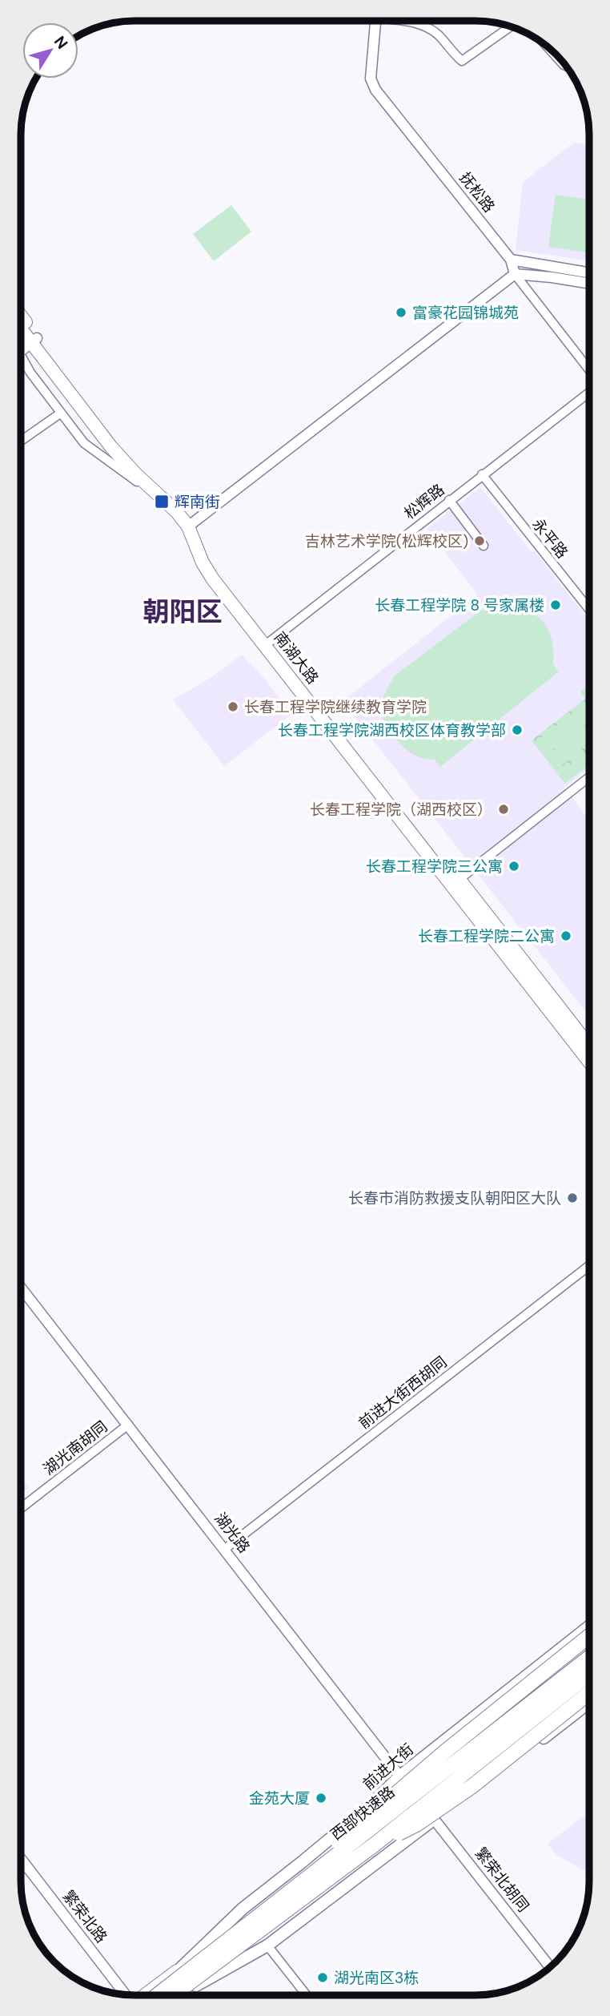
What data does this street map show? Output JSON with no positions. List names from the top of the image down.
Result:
{
  "streets": {
    "highway": ["西部快速路"],
    "main road": ["南湖大路", "前进大街"],
    "street": [
      "抚松路",
      "松辉路",
      "永平路",
      "前进大街西胡同",
      "湖光南胡同",
      "湖光路",
      "繁荣北胡同",
      "繁荣北路"
    ]
  },
  "crossings": [
    ["松辉路", "永平路"],
    ["松辉路", "南湖大路"],
    ["前进大街西胡同", "湖光路"],
    ["湖光南胡同", "湖光路"],
    ["湖光路", "前进大街"],
    ["湖光路", "繁荣北胡同"]
  ],
  "districts": ["朝阳区"],
  "places": {
    "other": [
      "富豪花园锦城苑",
      "吉林艺术学院(松辉校区)",
      "长春工程学院 8 号家属楼",
      "长春工程学院继续教育学院",
      "长春工程学院湖西校区体育教学部",
      "长春工程学院（湖西校区）",
      "长春工程学院三公寓",
      "长春工程学院二公寓",
      "长春市消防救援支队朝阳区大队",
      "金苑大厦",
      "湖光南区3栋"
    ],
    "transit": ["辉南街"]
  },
  "north": "top right"
}
